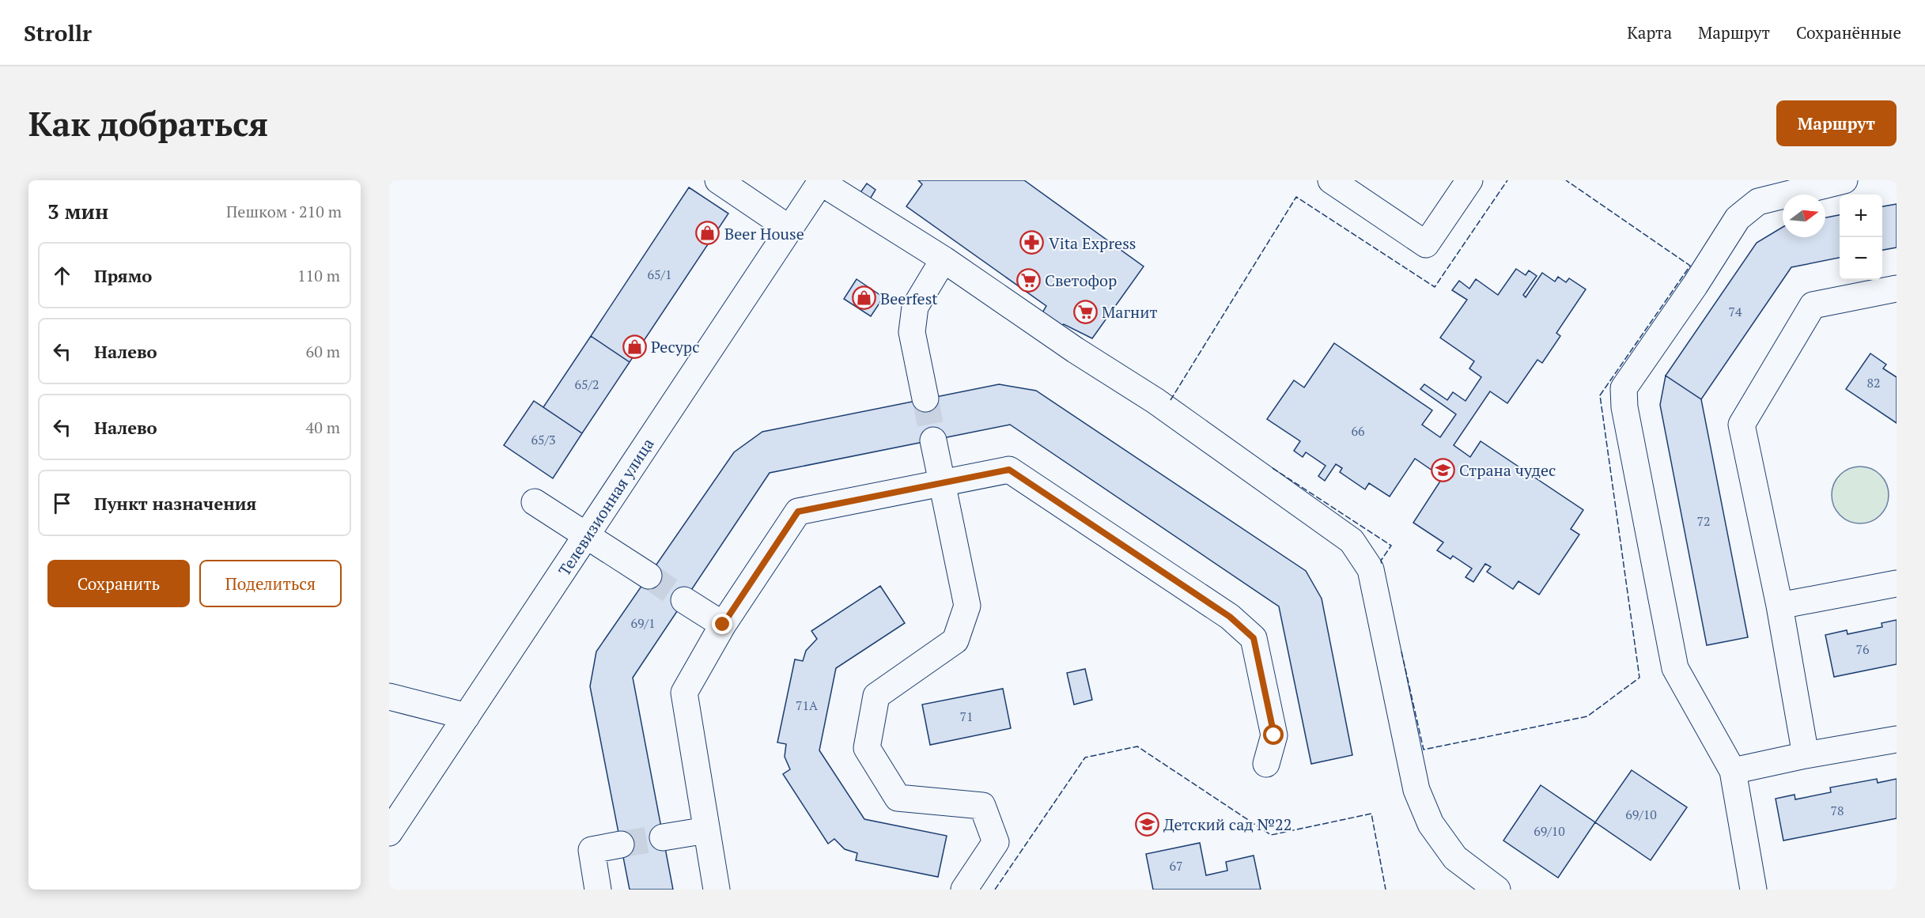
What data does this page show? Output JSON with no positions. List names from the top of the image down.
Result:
{
  "streets": {
    "street": ["Телевизионная улица"]
  },
  "places": {
    "shop": ["Beer House", "Beerfest", "Ресурс"],
    "pharmacy": ["Vita Express"],
    "supermarket": ["Светофор", "Магнит"],
    "school or university": ["Страна чудес", "Детский сад №22"]
  },
  "house_numbers": [
    "65/1",
    "74",
    "82",
    "65/2",
    "66",
    "65/3",
    "72",
    "69/1",
    "76",
    "71А",
    "71",
    "78",
    "69/10",
    "69/10",
    "67"
  ],
  "north": "right",
  "page": {
    "header": "Strollr",
    "nav": ["Карта", "Маршрут", "Сохранённые"],
    "buttons": [
      "Маршрут",
      ["Сохранить", "Поделиться"]
    ],
    "title": "Как добраться",
    "heading": ["3 мин", "Пешком · 210 m"],
    "map_buttons": ["+", "−"],
    "list": [
      ["Прямо", "110 m"],
      ["Налево", "60 m"],
      ["Налево", "40 m"],
      "Пункт назначения"
    ]
  }
}
